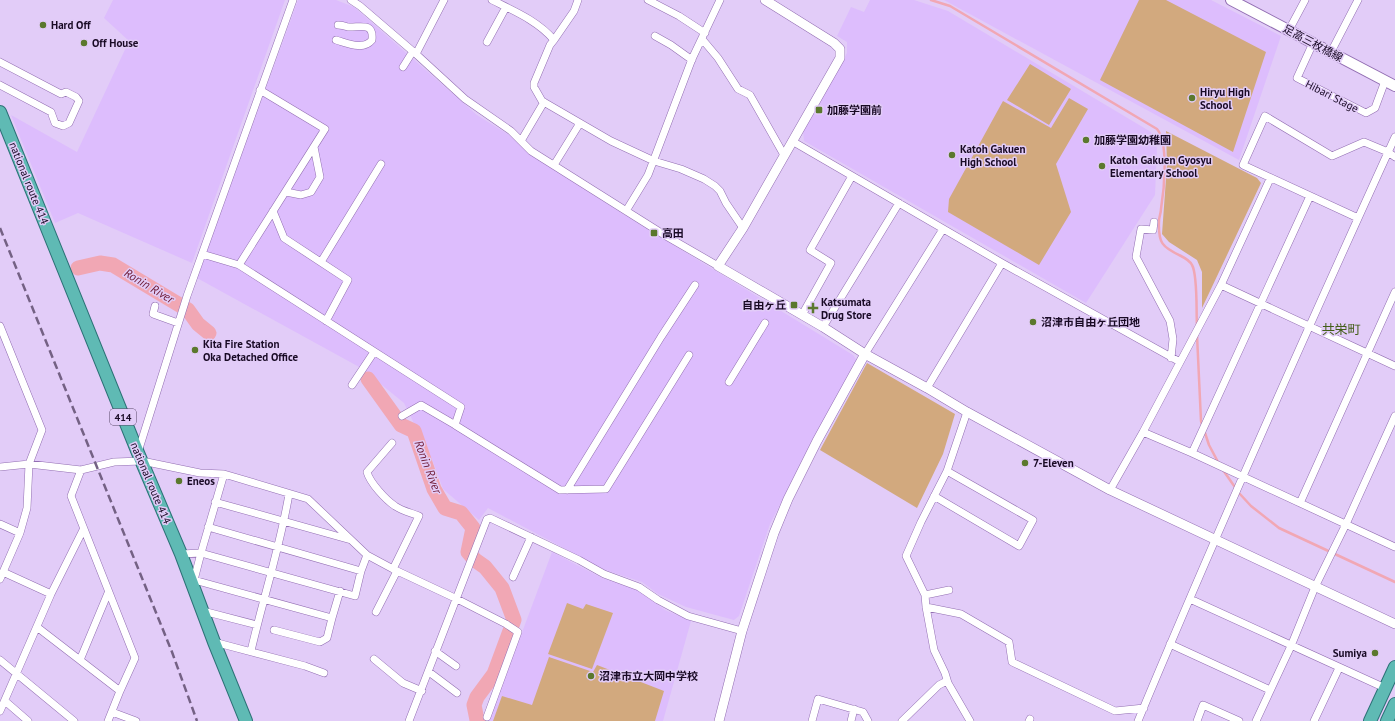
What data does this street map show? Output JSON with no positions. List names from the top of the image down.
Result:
{
  "streets": {
    "highway": ["national route 414", "414"],
    "main road": ["足高三枚橋線"],
    "street": ["Hibari Stage"]
  },
  "crossings": [
    ["足高三枚橋線", "Hibari Stage"]
  ],
  "districts": ["共栄町"],
  "water": ["Ronin River"],
  "places": {
    "other": [
      "Hard Off",
      "Off House",
      "Hiryu High School",
      "加藤学園幼稚園",
      "Katoh Gakuen High School",
      "Katoh Gakuen Gyosyu Elementary School",
      "沼津市自由ヶ丘団地",
      "Kita Fire Station Oka Detached Office",
      "7-Eleven",
      "Eneos",
      "Sumiya",
      "沼津市立大岡中学校"
    ],
    "transit": ["加藤学園前", "高田", "自由ヶ丘"],
    "health": ["Katsumata Drug Store"]
  }
}
